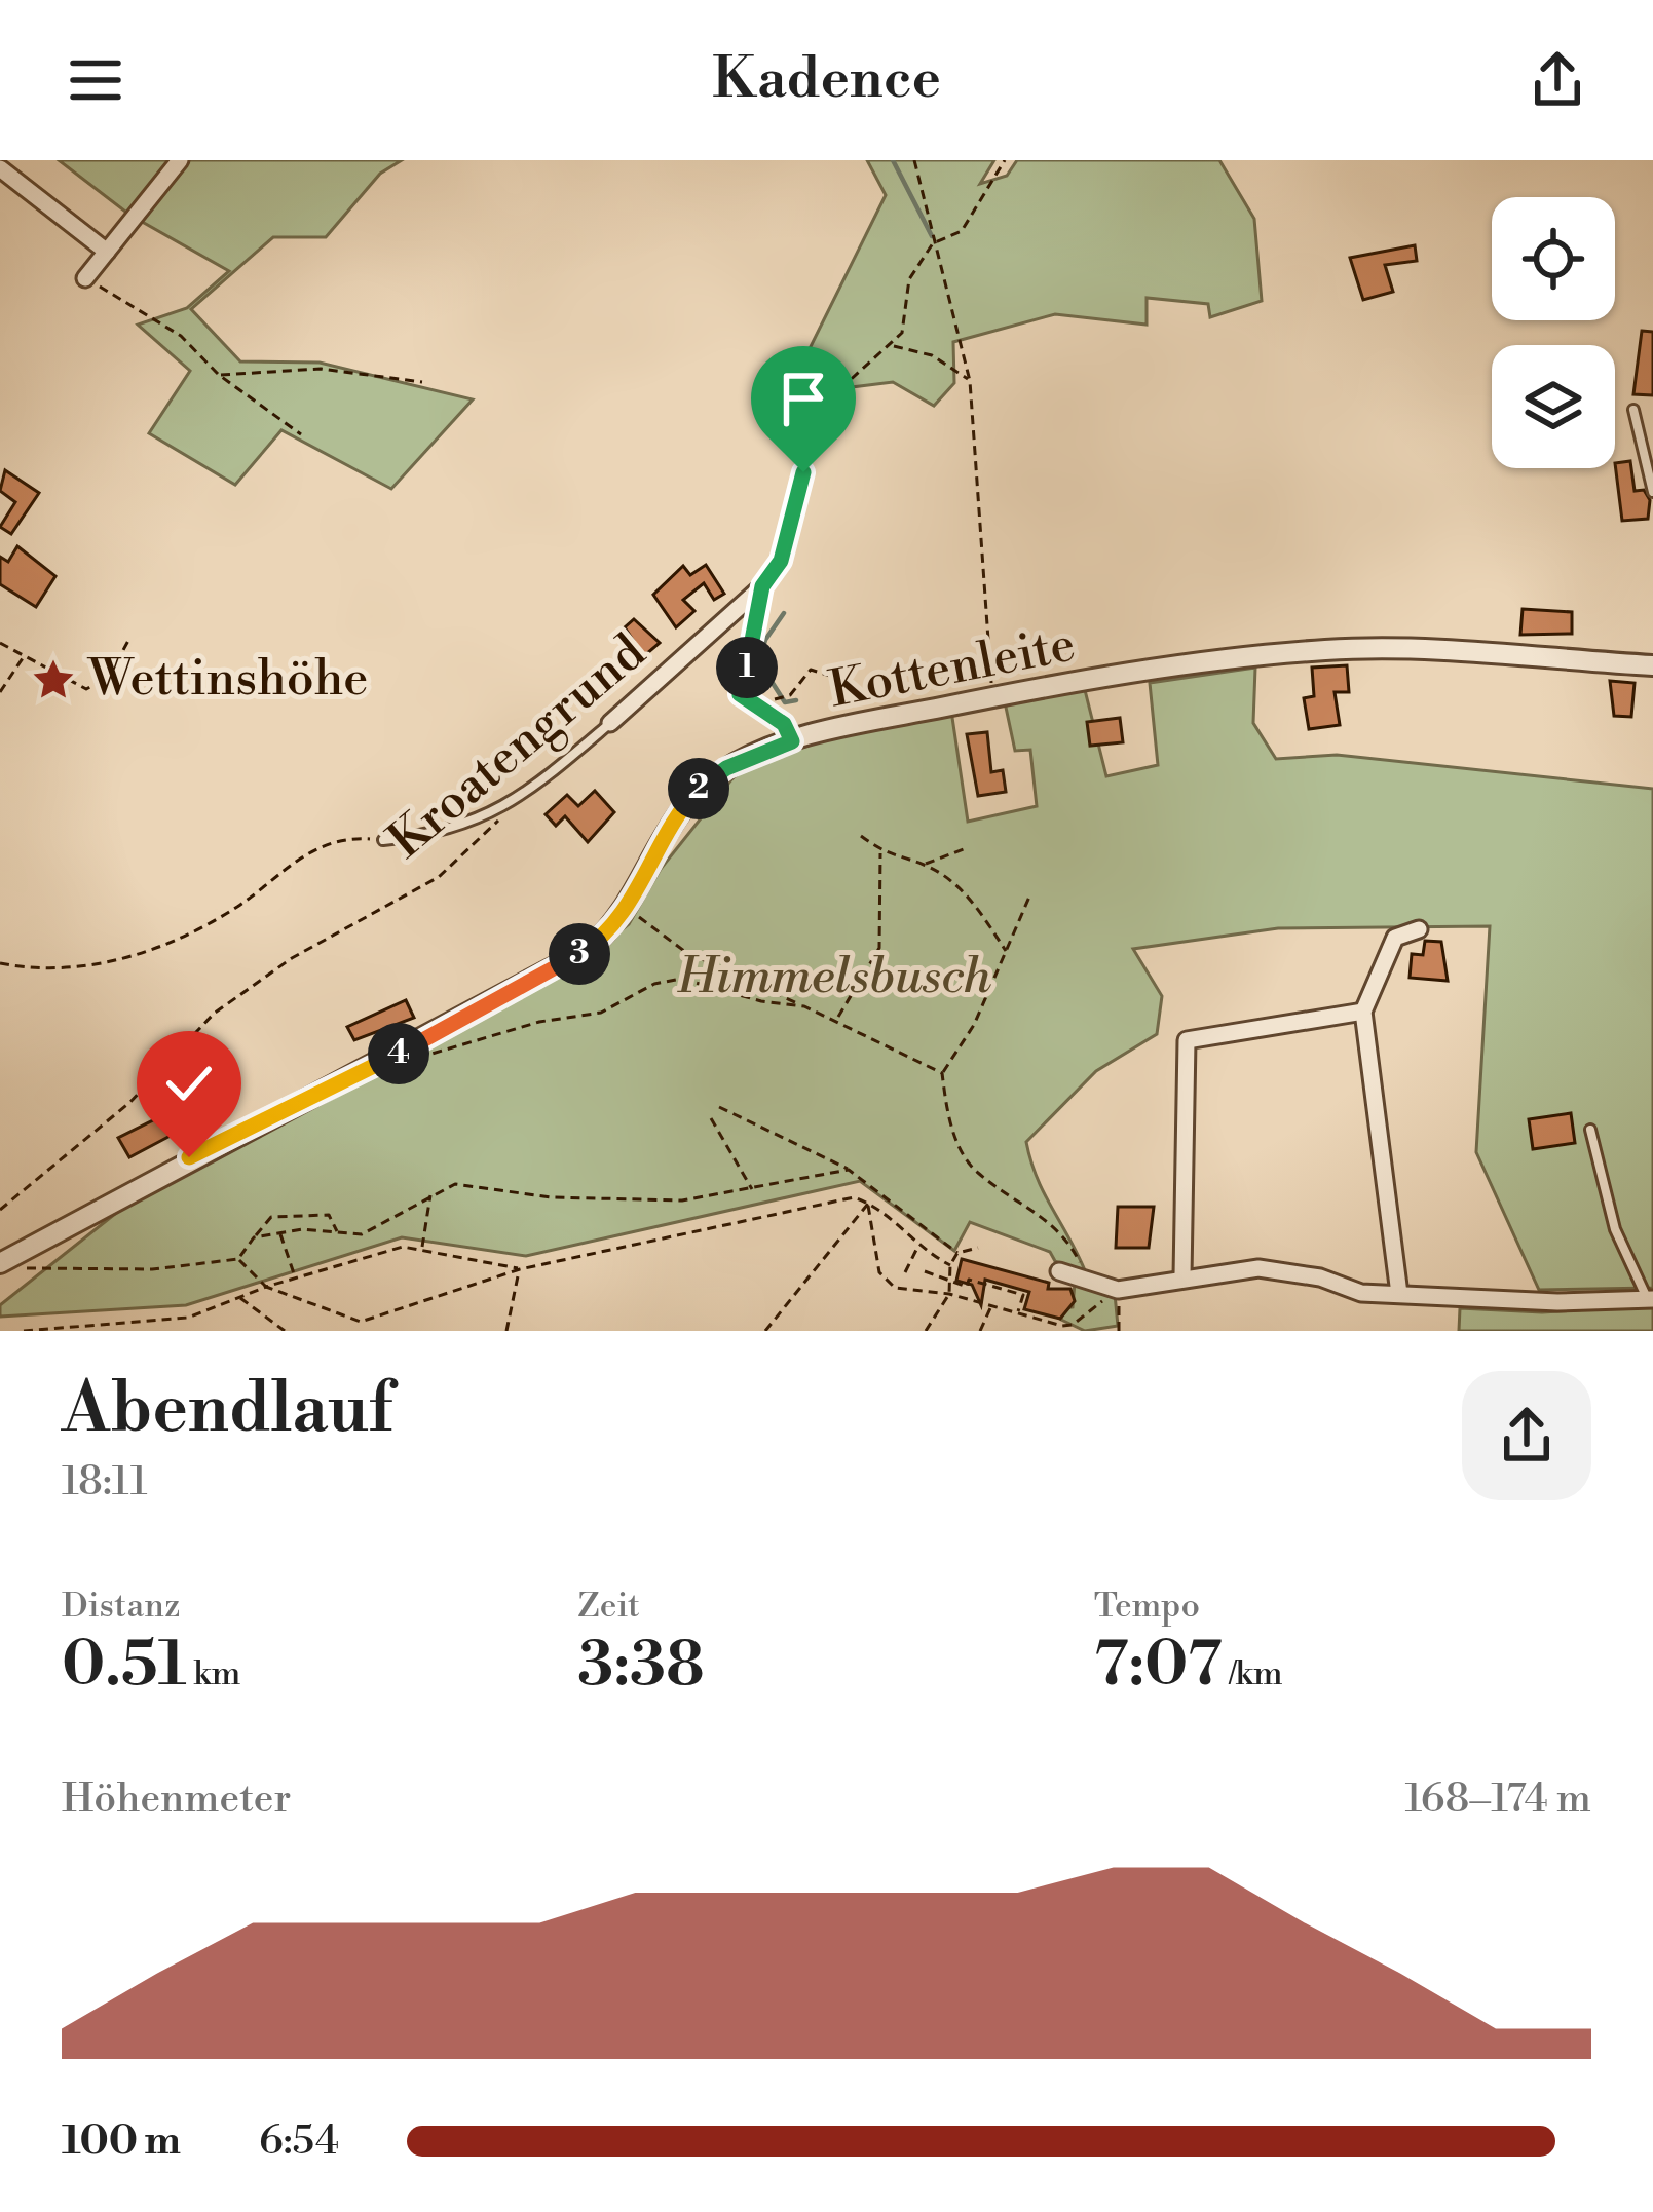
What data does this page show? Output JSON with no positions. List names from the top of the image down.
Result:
{
  "streets": {
    "street": ["Kottenleite", "Kroatengrund"]
  },
  "parks": ["Himmelsbusch"],
  "places": {
    "place": ["Wettinshöhe"]
  },
  "page": {
    "header": "Kadence",
    "pins": [
      "1",
      "2",
      "3",
      "4"
    ],
    "heading": ["Abendlauf", "18:11"],
    "stats": [
      ["Distanz", "0.51 km"],
      ["Zeit", "3:38"],
      ["Tempo", "7:07 /km"]
    ],
    "chart": ["Höhenmeter", "168–174 m"],
    "list": [
      {
        "name": "100 m",
        "note": "6:54"
      }
    ]
  }
}
